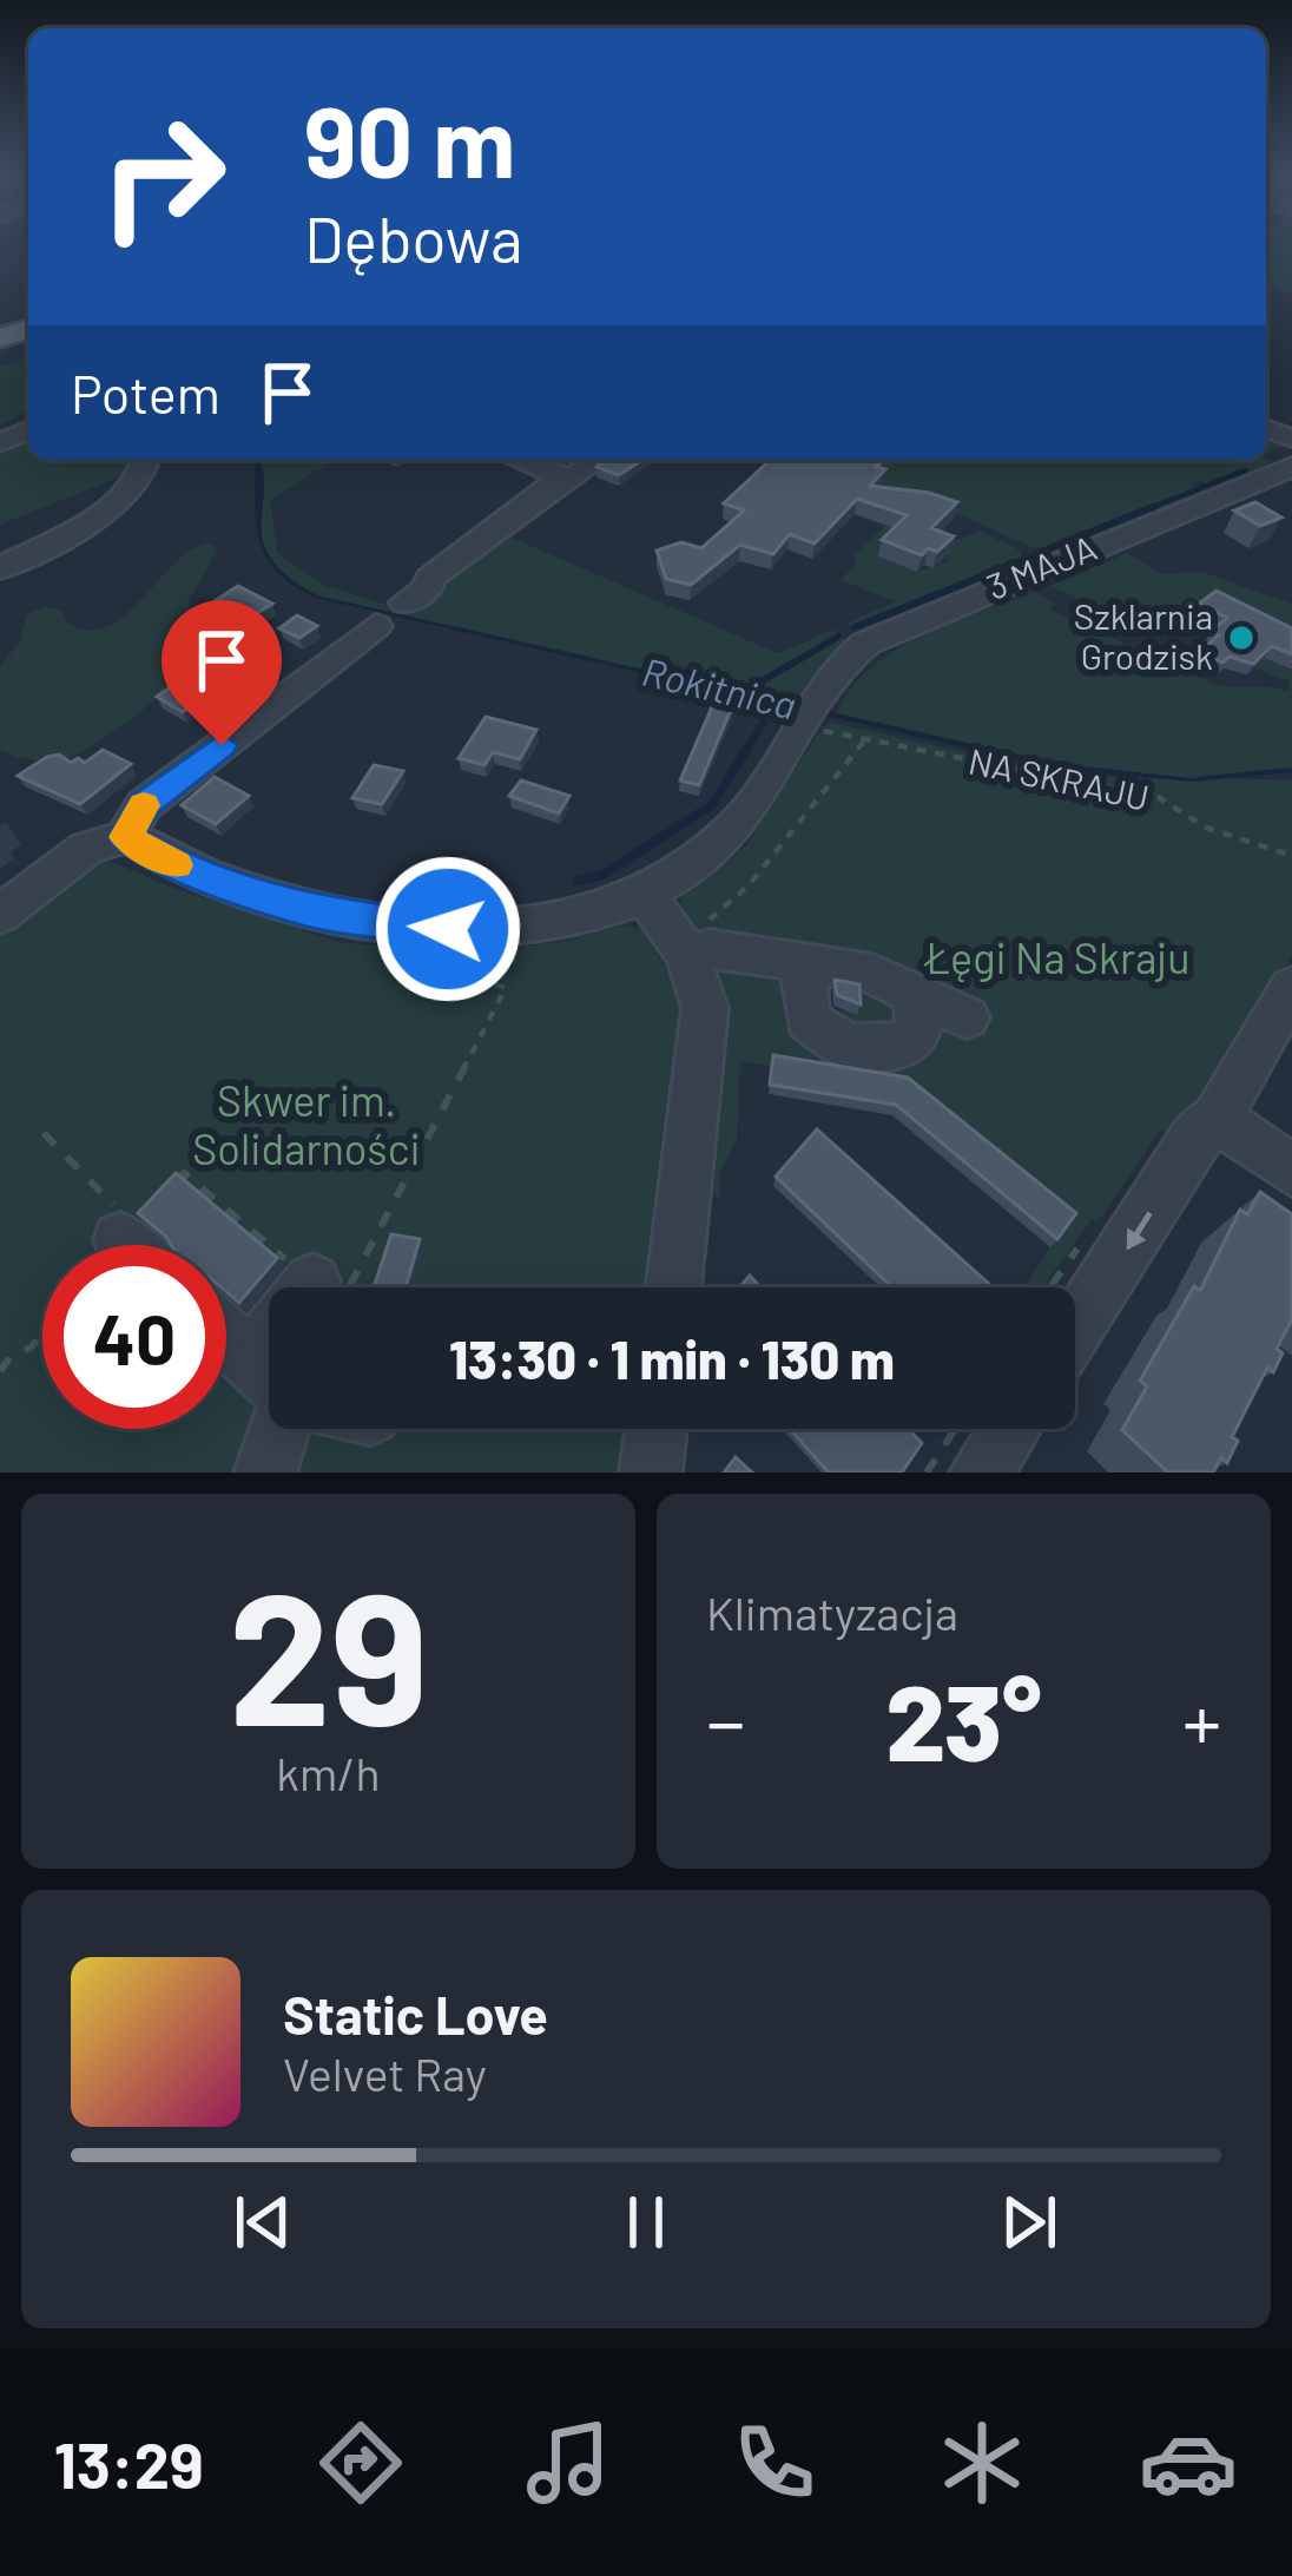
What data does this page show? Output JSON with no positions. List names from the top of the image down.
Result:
{
  "streets": {
    "street": ["3 MAJA"],
    "path": ["NA SKRAJU"]
  },
  "crossings": [
    ["3 MAJA", "NA SKRAJU"]
  ],
  "water": ["Rokitnica"],
  "parks": ["Łęgi Na Skraju", "Skwer im. Solidarności"],
  "places": ["Szklarnia Grodzisk"],
  "page": {
    "turn": ["90 m", "Dębowa"],
    "then": "Potem",
    "limit": "40",
    "trip": "13:30 · 1 min · 130 m",
    "tile": [
      ["29", "km/h"],
      "Klimatyzacja"
    ],
    "heat": ["−", "23°", "+"],
    "song": ["Static Love", "Velvet Ray"],
    "tabs": "13:29"
  }
}
